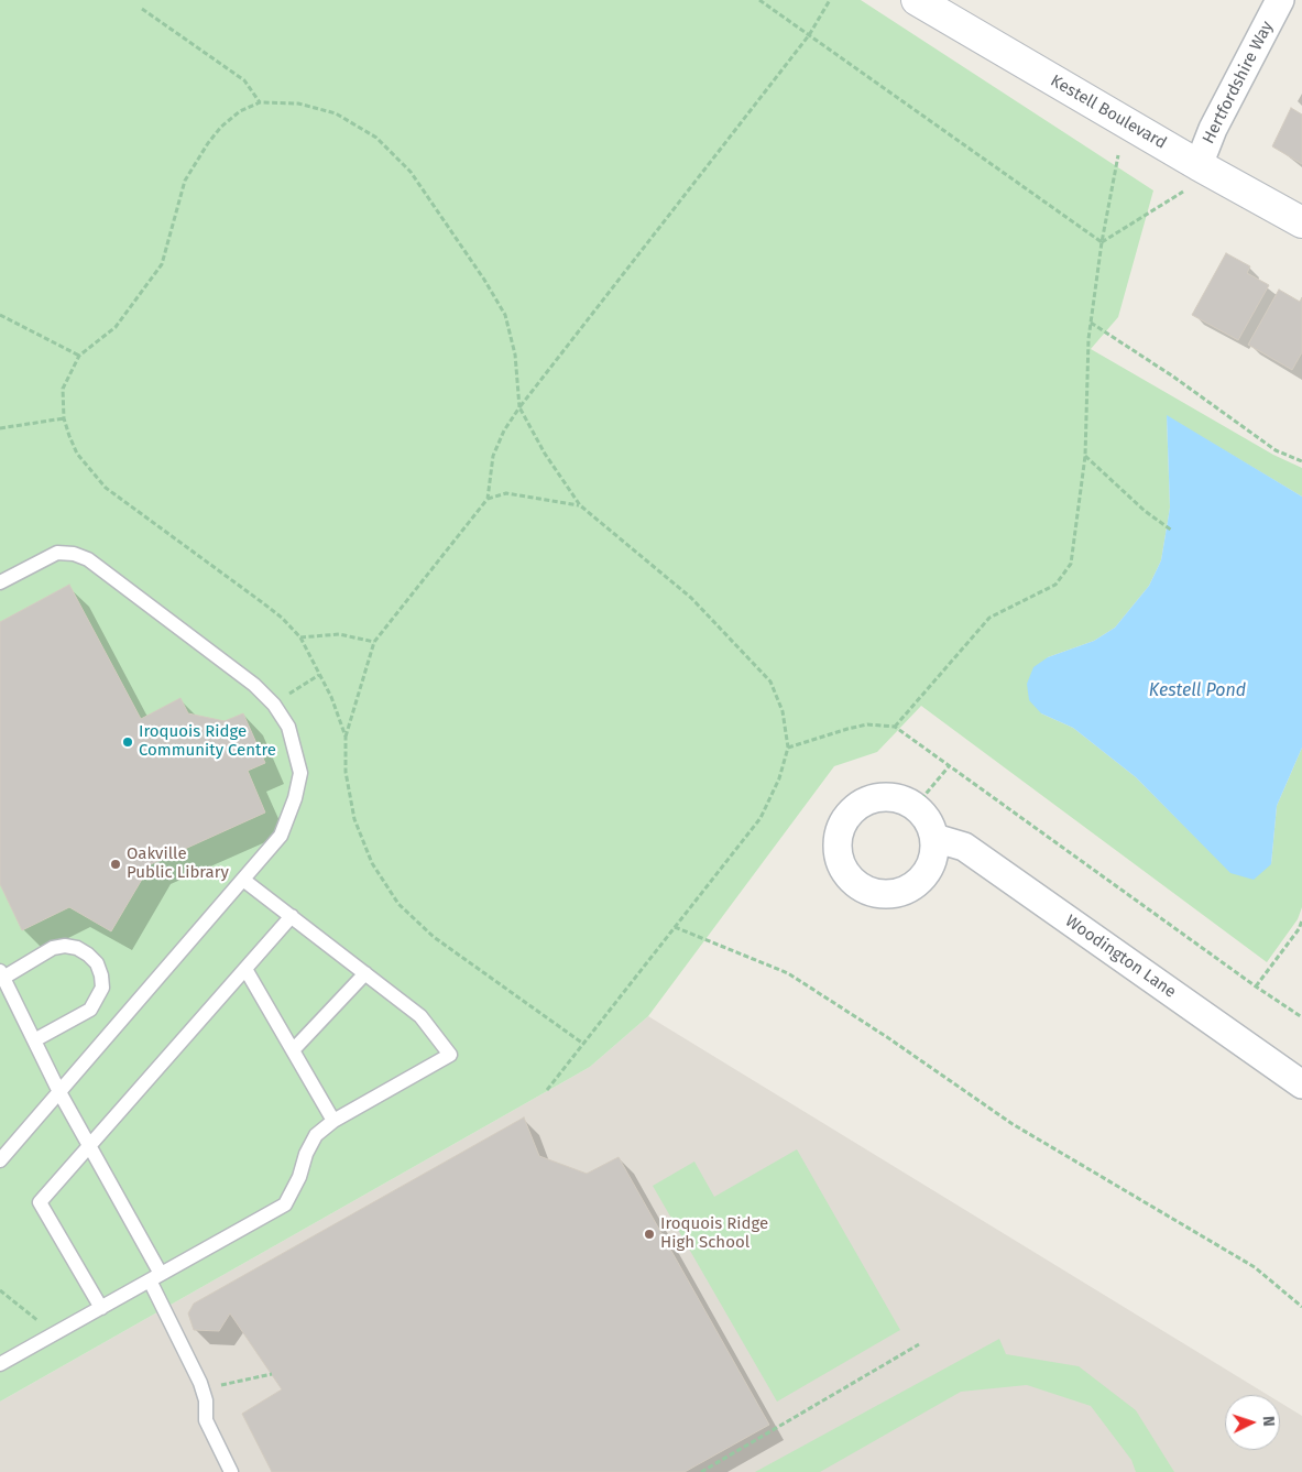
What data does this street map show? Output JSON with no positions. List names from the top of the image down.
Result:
{
  "streets": {
    "street": ["Hertfordshire Way", "Kestell Boulevard", "Woodington Lane"]
  },
  "crossings": [
    ["Hertfordshire Way", "Kestell Boulevard"]
  ],
  "water": ["Kestell Pond"],
  "places": ["Iroquois Ridge Community Centre", "Oakville Public Library", "Iroquois Ridge High School"],
  "north": "right"
}
